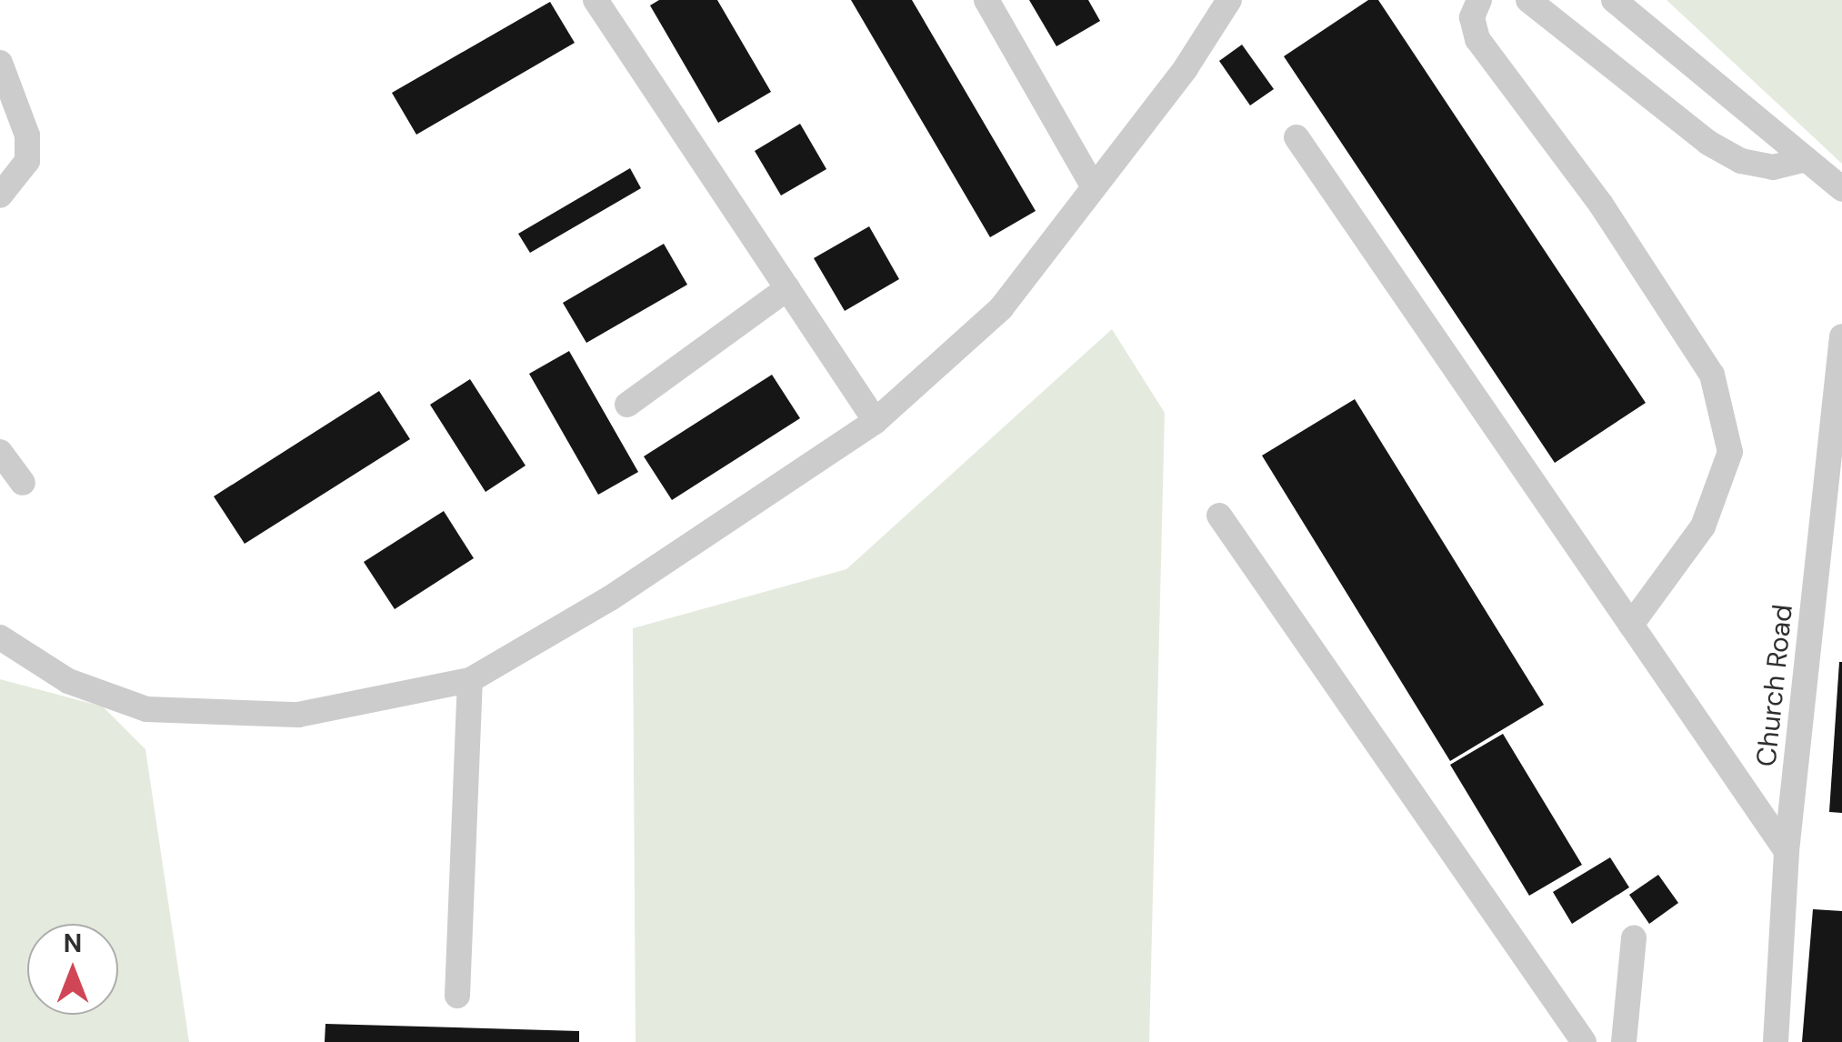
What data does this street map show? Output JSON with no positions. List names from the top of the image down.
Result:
{
  "streets": {
    "lane": ["Church Road"]
  },
  "north": "top"
}
